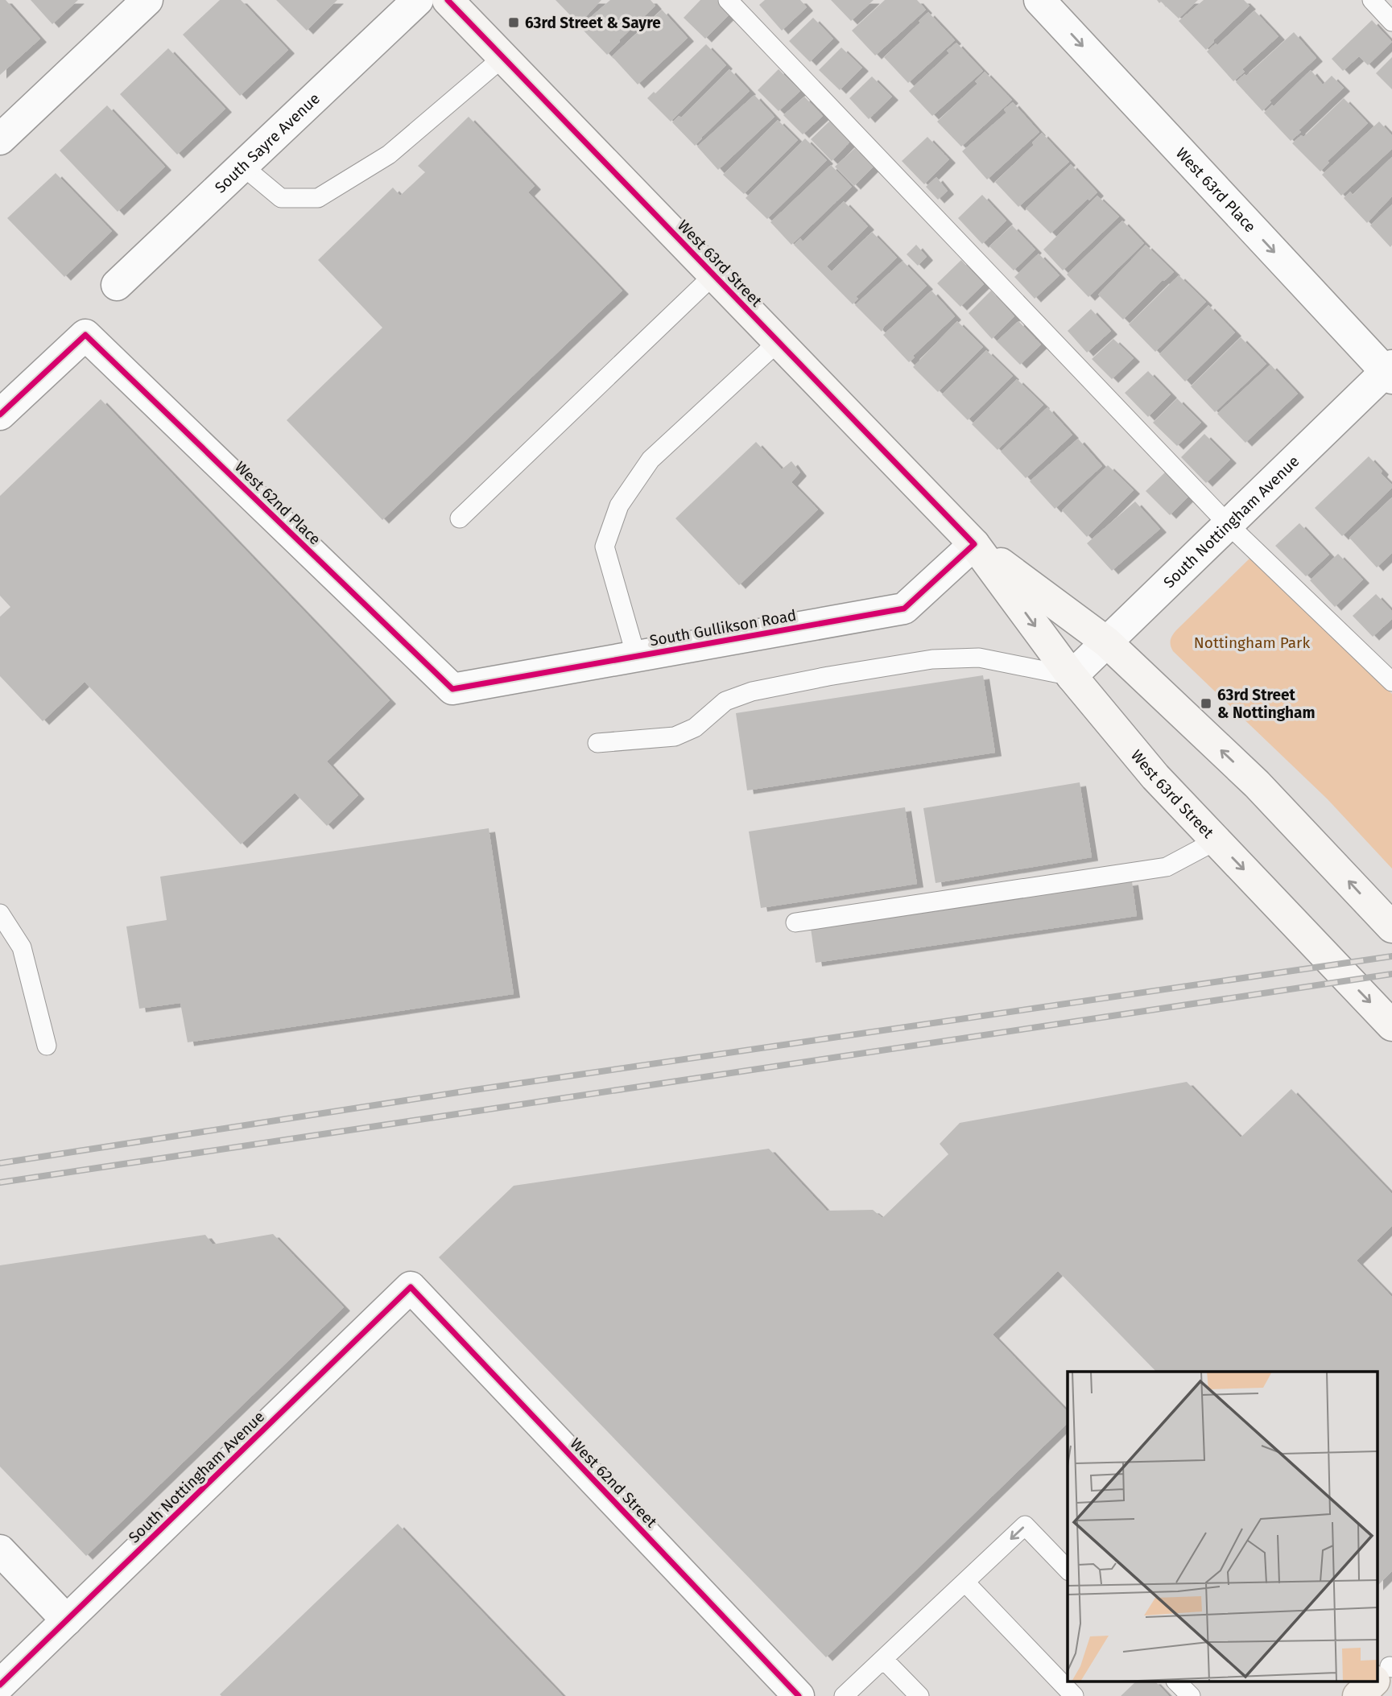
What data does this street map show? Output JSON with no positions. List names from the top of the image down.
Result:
{
  "streets": {
    "main road": ["West 63rd Street"],
    "street": [
      "South Sayre Avenue",
      "West 63rd Place",
      "West 62nd Place",
      "South Nottingham Avenue",
      "South Gullikson Road",
      "West 62nd Street"
    ]
  },
  "crossings": [
    ["West 63rd Place", "South Nottingham Avenue"],
    ["West 63rd Street", "South Nottingham Avenue"],
    ["West 63rd Street", "South Gullikson Road"],
    ["West 62nd Place", "South Gullikson Road"],
    ["South Nottingham Avenue", "West 62nd Street"]
  ],
  "one_way": ["West 63rd Place"],
  "parks": ["Nottingham Park"],
  "places": {
    "transit": ["63rd Street & Sayre", "63rd Street & Nottingham"]
  }
}
